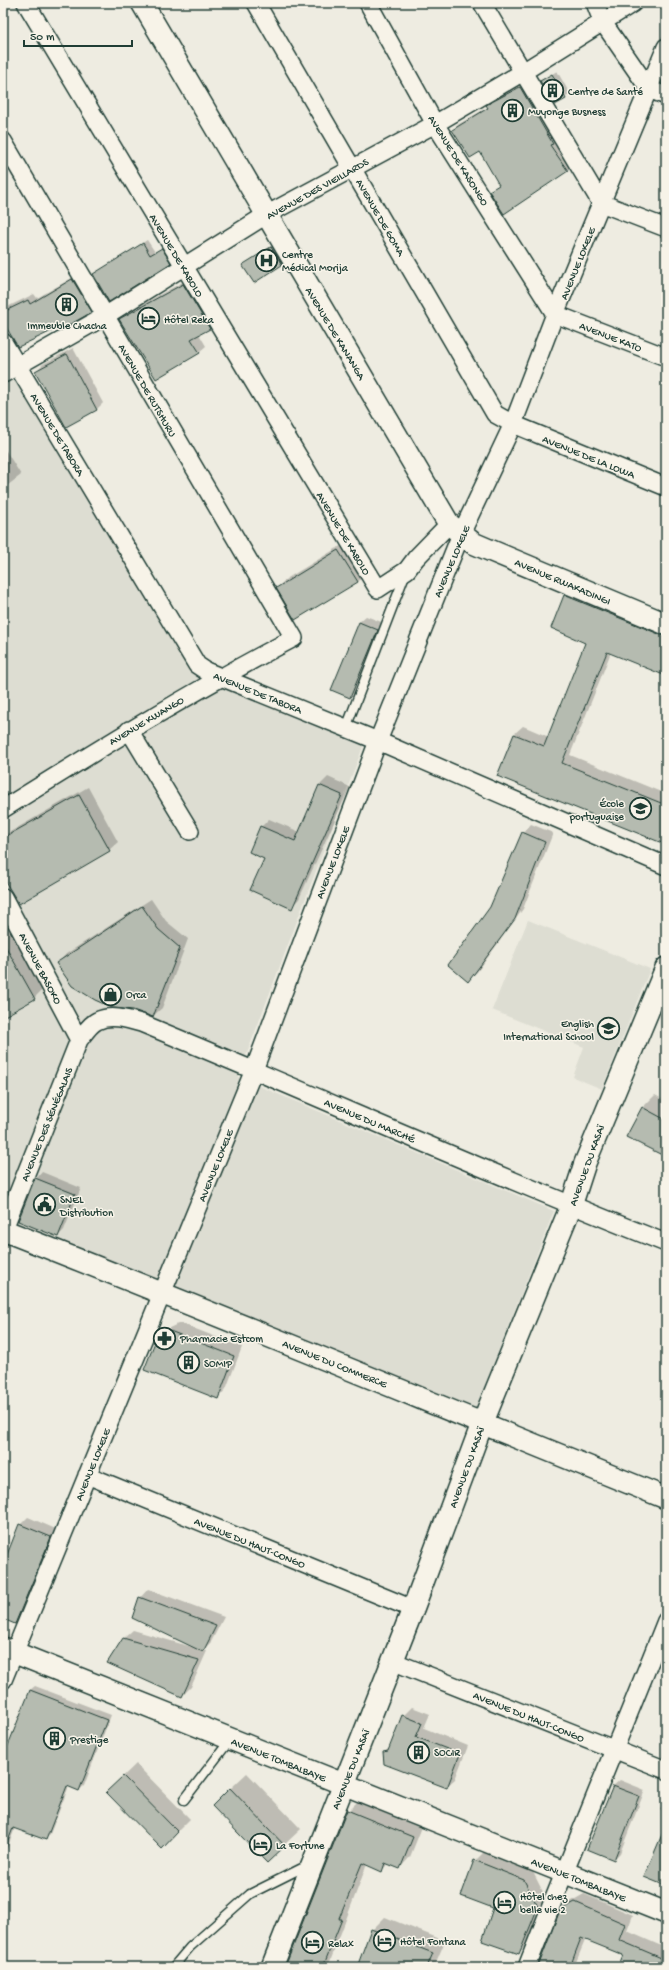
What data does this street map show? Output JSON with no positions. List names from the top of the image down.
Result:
{
  "streets": {
    "street": [
      "AVENUE DE KASONGO",
      "AVENUE DES VIEILLARDS",
      "AVENUE DE GOMA",
      "AVENUE DE KABOLO",
      "AVENUE LOKELE",
      "AVENUE DE KANANGA",
      "AVENUE KATO",
      "AVENUE DE RUTSHURU",
      "AVENUE DE TABORA",
      "AVENUE DE LA LOWA",
      "AVENUE RWAKADINGI",
      "AVENUE KWANGO",
      "AVENUE BASOKO",
      "AVENUE DU MARCHÉ",
      "AVENUE DES SÉNÉGALAIS",
      "AVENUE DU KASAÏ",
      "AVENUE DU COMMERCE",
      "AVENUE DU HAUT-CONGO",
      "AVENUE TOMBALBAYE"
    ]
  },
  "crossings": [
    ["AVENUE DE KASONGO", "AVENUE DES VIEILLARDS"],
    ["AVENUE DE KASONGO", "AVENUE LOKELE"],
    ["AVENUE DE KASONGO", "AVENUE KATO"],
    ["AVENUE DES VIEILLARDS", "AVENUE DE GOMA"],
    ["AVENUE DES VIEILLARDS", "AVENUE DE KABOLO"],
    ["AVENUE DES VIEILLARDS", "AVENUE DE KANANGA"],
    ["AVENUE DES VIEILLARDS", "AVENUE DE RUTSHURU"],
    ["AVENUE DES VIEILLARDS", "AVENUE DE TABORA"],
    ["AVENUE DE GOMA", "AVENUE LOKELE"],
    ["AVENUE DE GOMA", "AVENUE DE LA LOWA"],
    ["AVENUE LOKELE", "AVENUE DE KANANGA"],
    ["AVENUE LOKELE", "AVENUE KATO"],
    ["AVENUE LOKELE", "AVENUE DE TABORA"],
    ["AVENUE LOKELE", "AVENUE DE LA LOWA"],
    ["AVENUE LOKELE", "AVENUE RWAKADINGI"],
    ["AVENUE LOKELE", "AVENUE DU MARCHÉ"],
    ["AVENUE LOKELE", "AVENUE DU COMMERCE"],
    ["AVENUE LOKELE", "AVENUE DU HAUT-CONGO"],
    ["AVENUE LOKELE", "AVENUE TOMBALBAYE"],
    ["AVENUE DE KANANGA", "AVENUE RWAKADINGI"],
    ["AVENUE DE RUTSHURU", "AVENUE KWANGO"],
    ["AVENUE DE TABORA", "AVENUE KWANGO"],
    ["AVENUE BASOKO", "AVENUE DU MARCHÉ"],
    ["AVENUE BASOKO", "AVENUE DES SÉNÉGALAIS"],
    ["AVENUE DU MARCHÉ", "AVENUE DES SÉNÉGALAIS"],
    ["AVENUE DU MARCHÉ", "AVENUE DU KASAÏ"],
    ["AVENUE DES SÉNÉGALAIS", "AVENUE DU COMMERCE"],
    ["AVENUE DU KASAÏ", "AVENUE DU COMMERCE"],
    ["AVENUE DU KASAÏ", "AVENUE DU HAUT-CONGO"],
    ["AVENUE DU KASAÏ", "AVENUE TOMBALBAYE"]
  ],
  "places": {
    "building": [
      "Centre de Santé",
      "Muyonge Busness",
      "Immeuble Chacha",
      "SOMIP",
      "Prestige",
      "SOCIR"
    ],
    "hospital": ["Centre Médical Morija"],
    "hotel": [
      "Hôtel Reka",
      "La Fortune",
      "Hôtel chez belle vie 2",
      "Hôtel Fontana",
      "Relax"
    ],
    "school or university": ["École portuguaise", "English International School"],
    "shop": ["Orca"],
    "public building": ["SNEL Distribution"],
    "pharmacy": ["Pharmacie Estcom"]
  },
  "scale_bar": "50 m"
}
